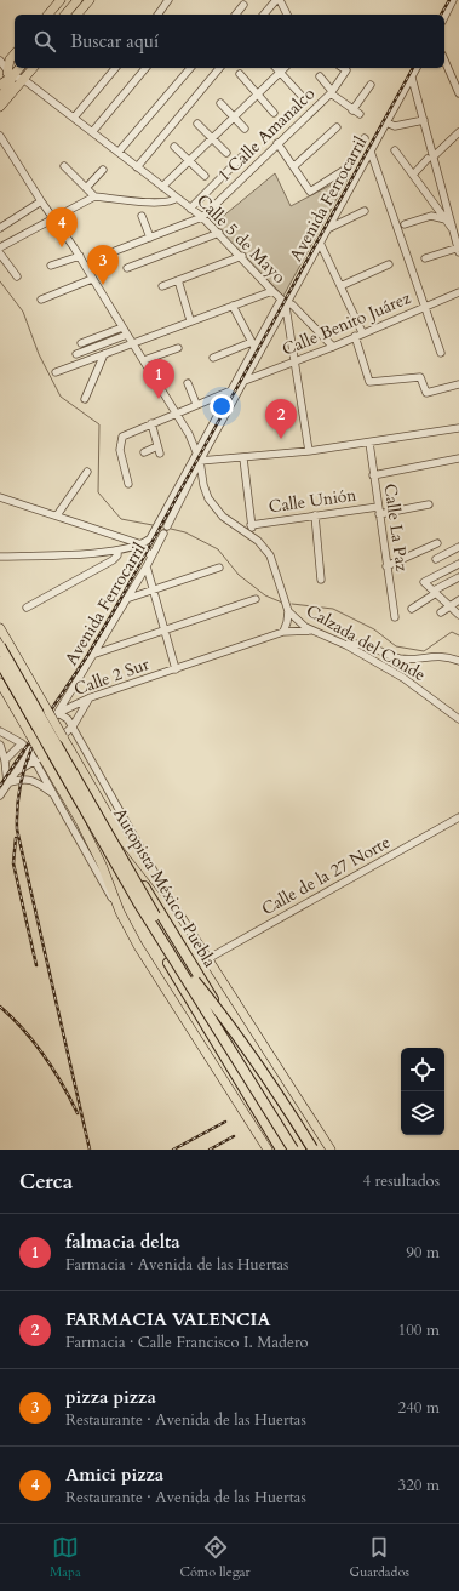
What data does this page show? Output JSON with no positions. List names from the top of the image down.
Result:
{
  "streets": {
    "highway": ["Autopista México-Puebla"],
    "street": [
      "1 Calle Amanalco",
      "Avenida Ferrocarril",
      "Calle 5 de Mayo",
      "Calle Benito Juárez",
      "Calle Unión",
      "Calle La Paz",
      "Calzada del Conde",
      "Calle 2 Sur",
      "Calle de la 27 Norte"
    ]
  },
  "crossings": [
    ["1 Calle Amanalco", "Calle 5 de Mayo"],
    ["Avenida Ferrocarril", "Calle 5 de Mayo"],
    ["Avenida Ferrocarril", "Calle Benito Juárez"],
    ["Avenida Ferrocarril", "Calzada del Conde"],
    ["Avenida Ferrocarril", "Calle 2 Sur"],
    ["Calle 5 de Mayo", "Calle Benito Juárez"],
    ["Calle Unión", "Calle La Paz"],
    ["Calzada del Conde", "Calle 2 Sur"]
  ],
  "page": {
    "search": "Buscar aquí",
    "pins": [
      "4",
      "3",
      "1",
      "2"
    ],
    "heading": ["Cerca", "4 resultados"],
    "list": [
      {
        "mark": "1",
        "name": "falmacia delta",
        "note": "Farmacia · Avenida de las Huertas",
        "value": "90 m"
      },
      {
        "mark": "2",
        "name": "FARMACIA VALENCIA",
        "note": "Farmacia · Calle Francisco I. Madero",
        "value": "100 m"
      },
      {
        "mark": "3",
        "name": "pizza pizza",
        "note": "Restaurante · Avenida de las Huertas",
        "value": "240 m"
      },
      {
        "mark": "4",
        "name": "Amici pizza",
        "note": "Restaurante · Avenida de las Huertas",
        "value": "320 m"
      }
    ],
    "nav": ["Mapa", "Cómo llegar", "Guardados"]
  }
}
